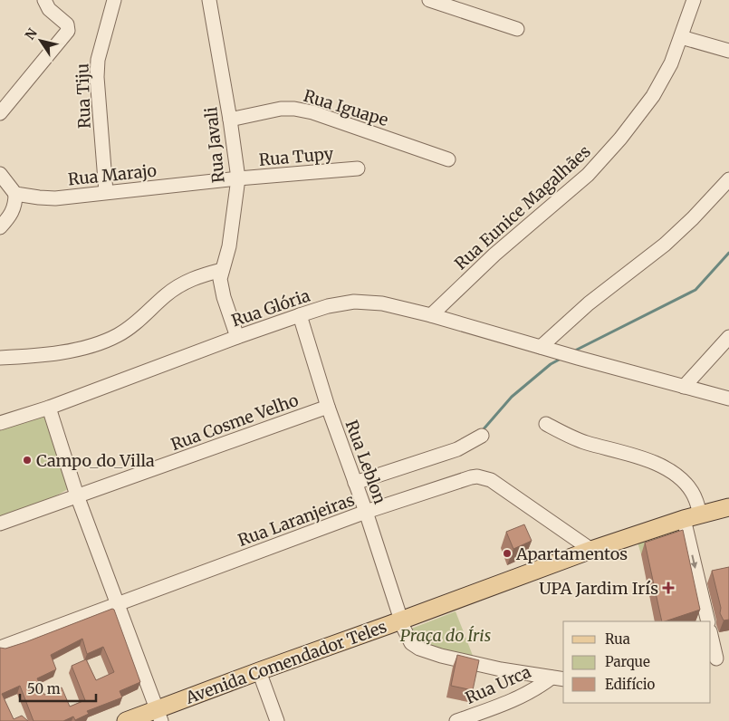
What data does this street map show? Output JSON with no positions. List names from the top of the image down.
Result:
{
  "streets": {
    "main road": ["Avenida Comendador Teles"],
    "street": [
      "Rua Tiju",
      "Rua Iguape",
      "Rua Javali",
      "Rua Tupy",
      "Rua Marajo",
      "Rua Eunice Magalhães",
      "Rua Glória",
      "Rua Cosme Velho",
      "Rua Leblon",
      "Rua Laranjeiras",
      "Rua Urca"
    ]
  },
  "crossings": [
    ["Rua Tiju", "Rua Marajo"],
    ["Rua Iguape", "Rua Javali"],
    ["Rua Javali", "Rua Tupy"],
    ["Rua Javali", "Rua Marajo"],
    ["Rua Javali", "Rua Glória"],
    ["Rua Tupy", "Rua Marajo"],
    ["Rua Eunice Magalhães", "Rua Glória"],
    ["Rua Glória", "Rua Leblon"],
    ["Rua Cosme Velho", "Rua Leblon"],
    ["Rua Leblon", "Rua Laranjeiras"],
    ["Rua Leblon", "Avenida Comendador Teles"],
    ["Rua Leblon", "Rua Urca"],
    ["Rua Laranjeiras", "Avenida Comendador Teles"]
  ],
  "parks": ["Praça do Íris"],
  "places": {
    "other": ["Campo_do_Villa", "Apartamentos"],
    "health": ["UPA Jardim Irís"]
  },
  "legend": ["Rua", "Parque", "Edifício"],
  "scale_bar": "50 m",
  "north": "top left"
}
